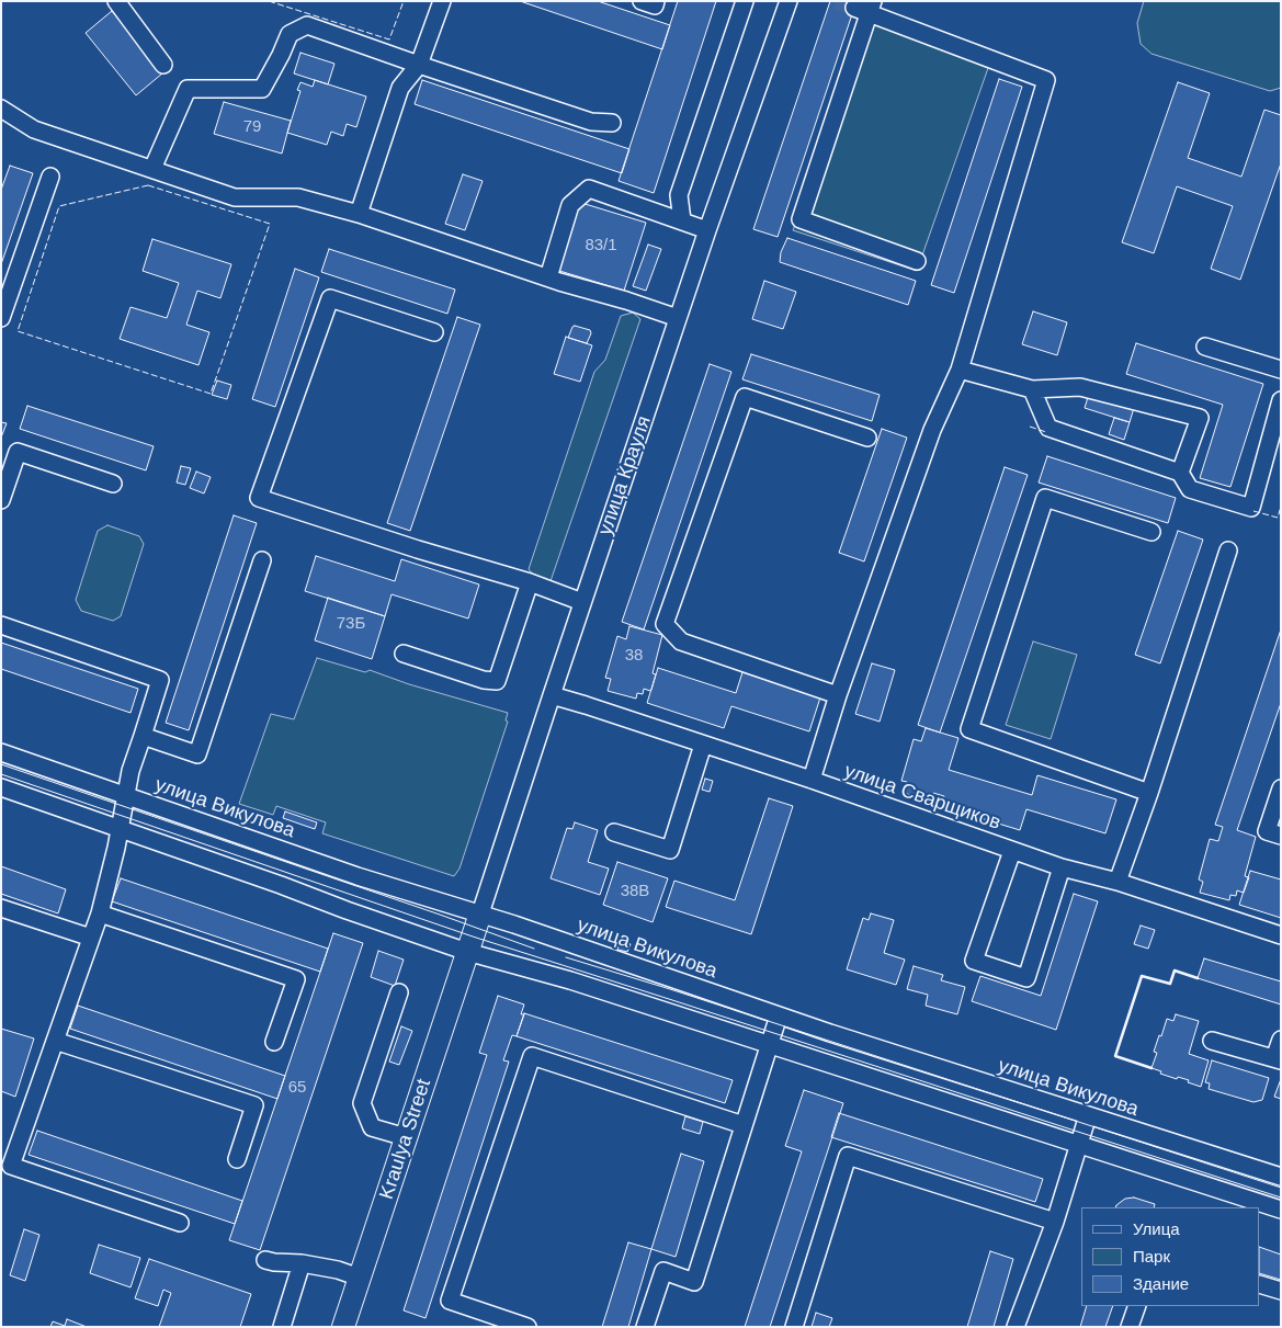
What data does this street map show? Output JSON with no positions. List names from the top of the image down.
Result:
{
  "streets": {
    "main road": ["улица Крауля", "Kraulya Street"],
    "street": ["улица Сварщиков", "улица Викулова"]
  },
  "crossings": [
    ["улица Крауля", "улица Сварщиков"],
    ["улица Крауля", "улица Викулова"],
    ["улица Крауля", "Kraulya Street"]
  ],
  "house_numbers": [
    "79",
    "83/1",
    "73Б",
    "38",
    "38В",
    "65"
  ],
  "legend": ["Улица", "Парк", "Здание"]
}
